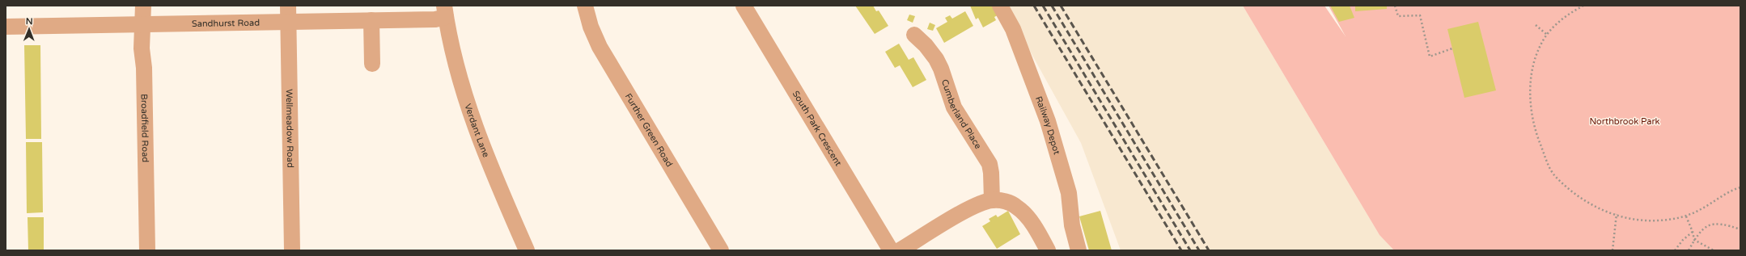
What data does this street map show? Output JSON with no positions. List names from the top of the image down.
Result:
{
  "streets": {
    "street": [
      "Sandhurst Road",
      "Cumberland Place",
      "Railway Depot",
      "Broadfield Road",
      "Wellmeadow Road",
      "South Park Crescent",
      "Further Green Road",
      "Verdant Lane"
    ]
  },
  "crossings": [
    ["Sandhurst Road", "Broadfield Road"],
    ["Sandhurst Road", "Wellmeadow Road"],
    ["Sandhurst Road", "Verdant Lane"]
  ],
  "parks": ["Northbrook Park"],
  "north": "top"
}
